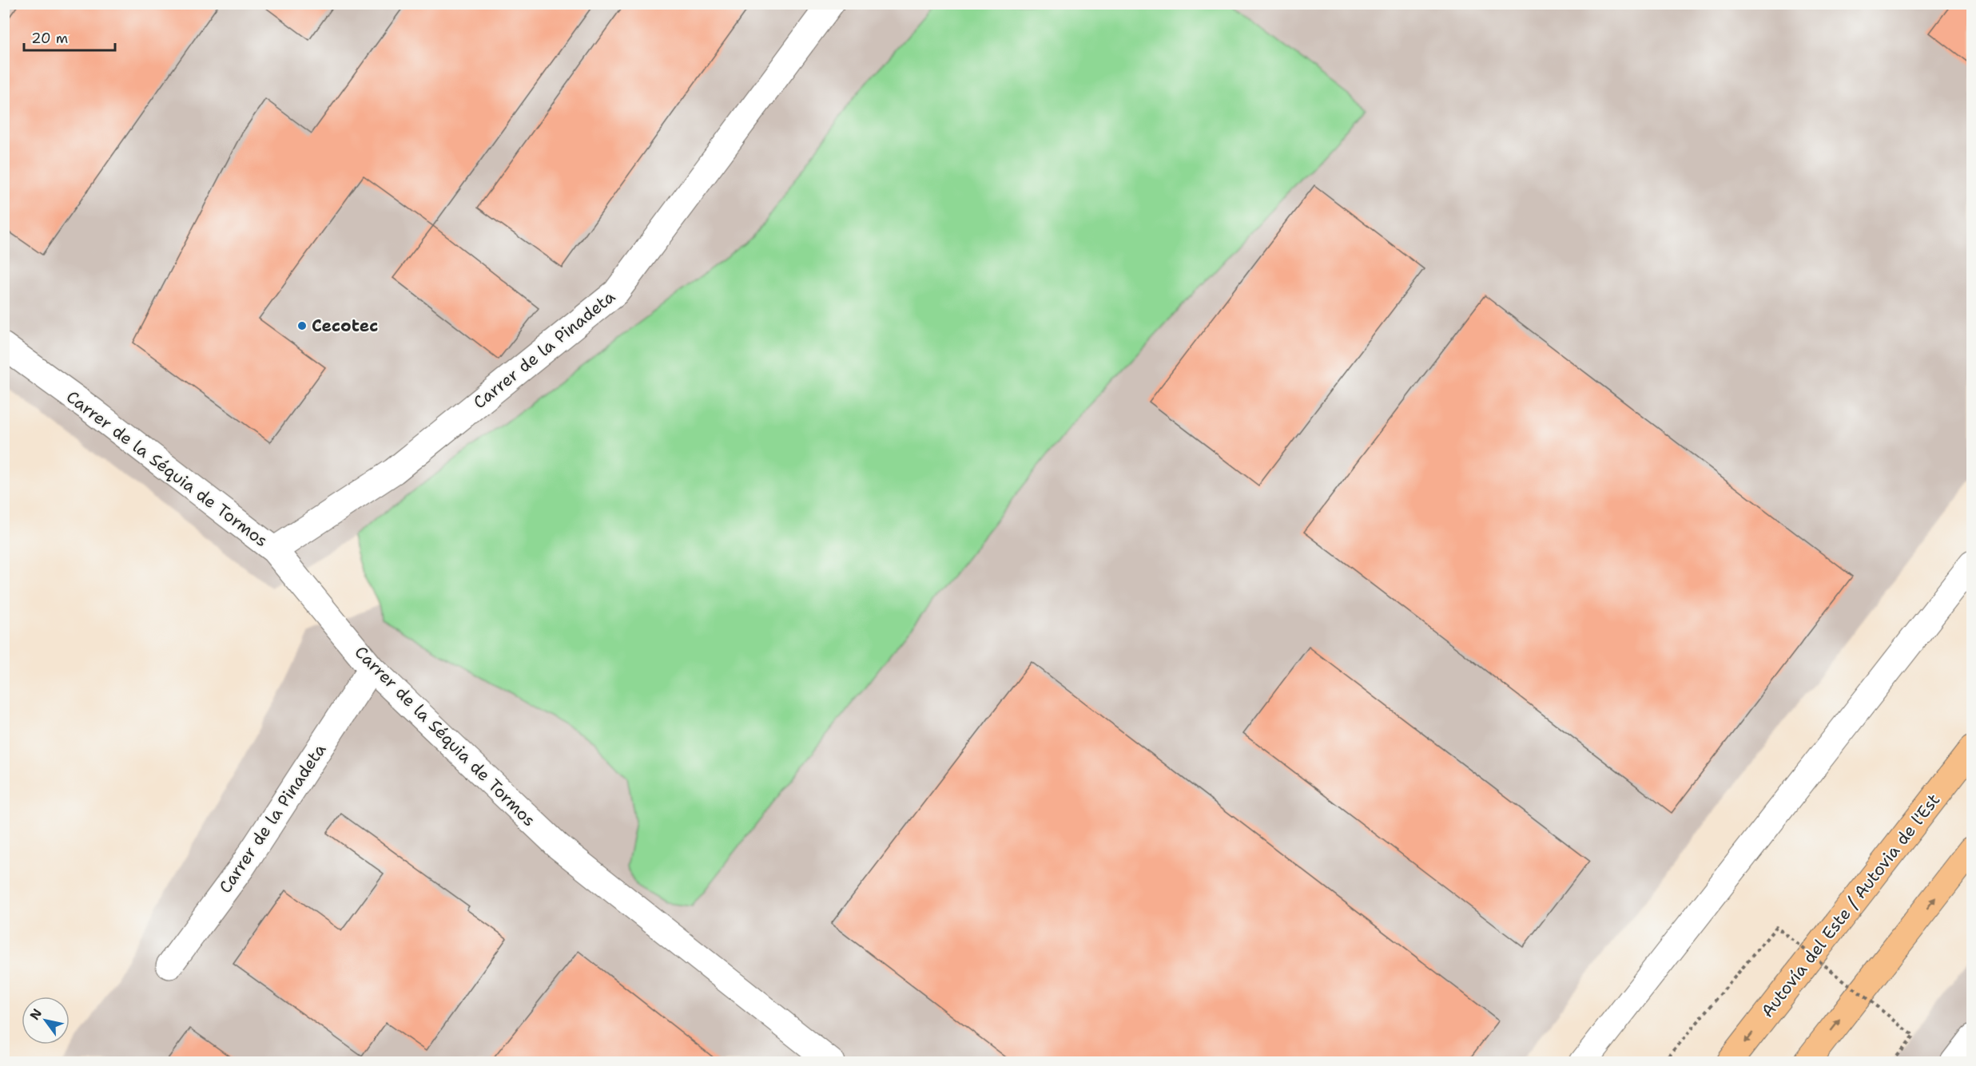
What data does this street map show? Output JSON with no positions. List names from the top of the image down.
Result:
{
  "streets": {
    "highway": ["Autovía del Este / Autovia de l'Est"],
    "street": ["Carrer de la Pinadeta", "Carrer de la Séquia de Tormos"]
  },
  "crossings": [
    ["Carrer de la Pinadeta", "Carrer de la Séquia de Tormos"]
  ],
  "places": ["Cecotec"],
  "scale_bar": "20 m",
  "north": "top left"
}
